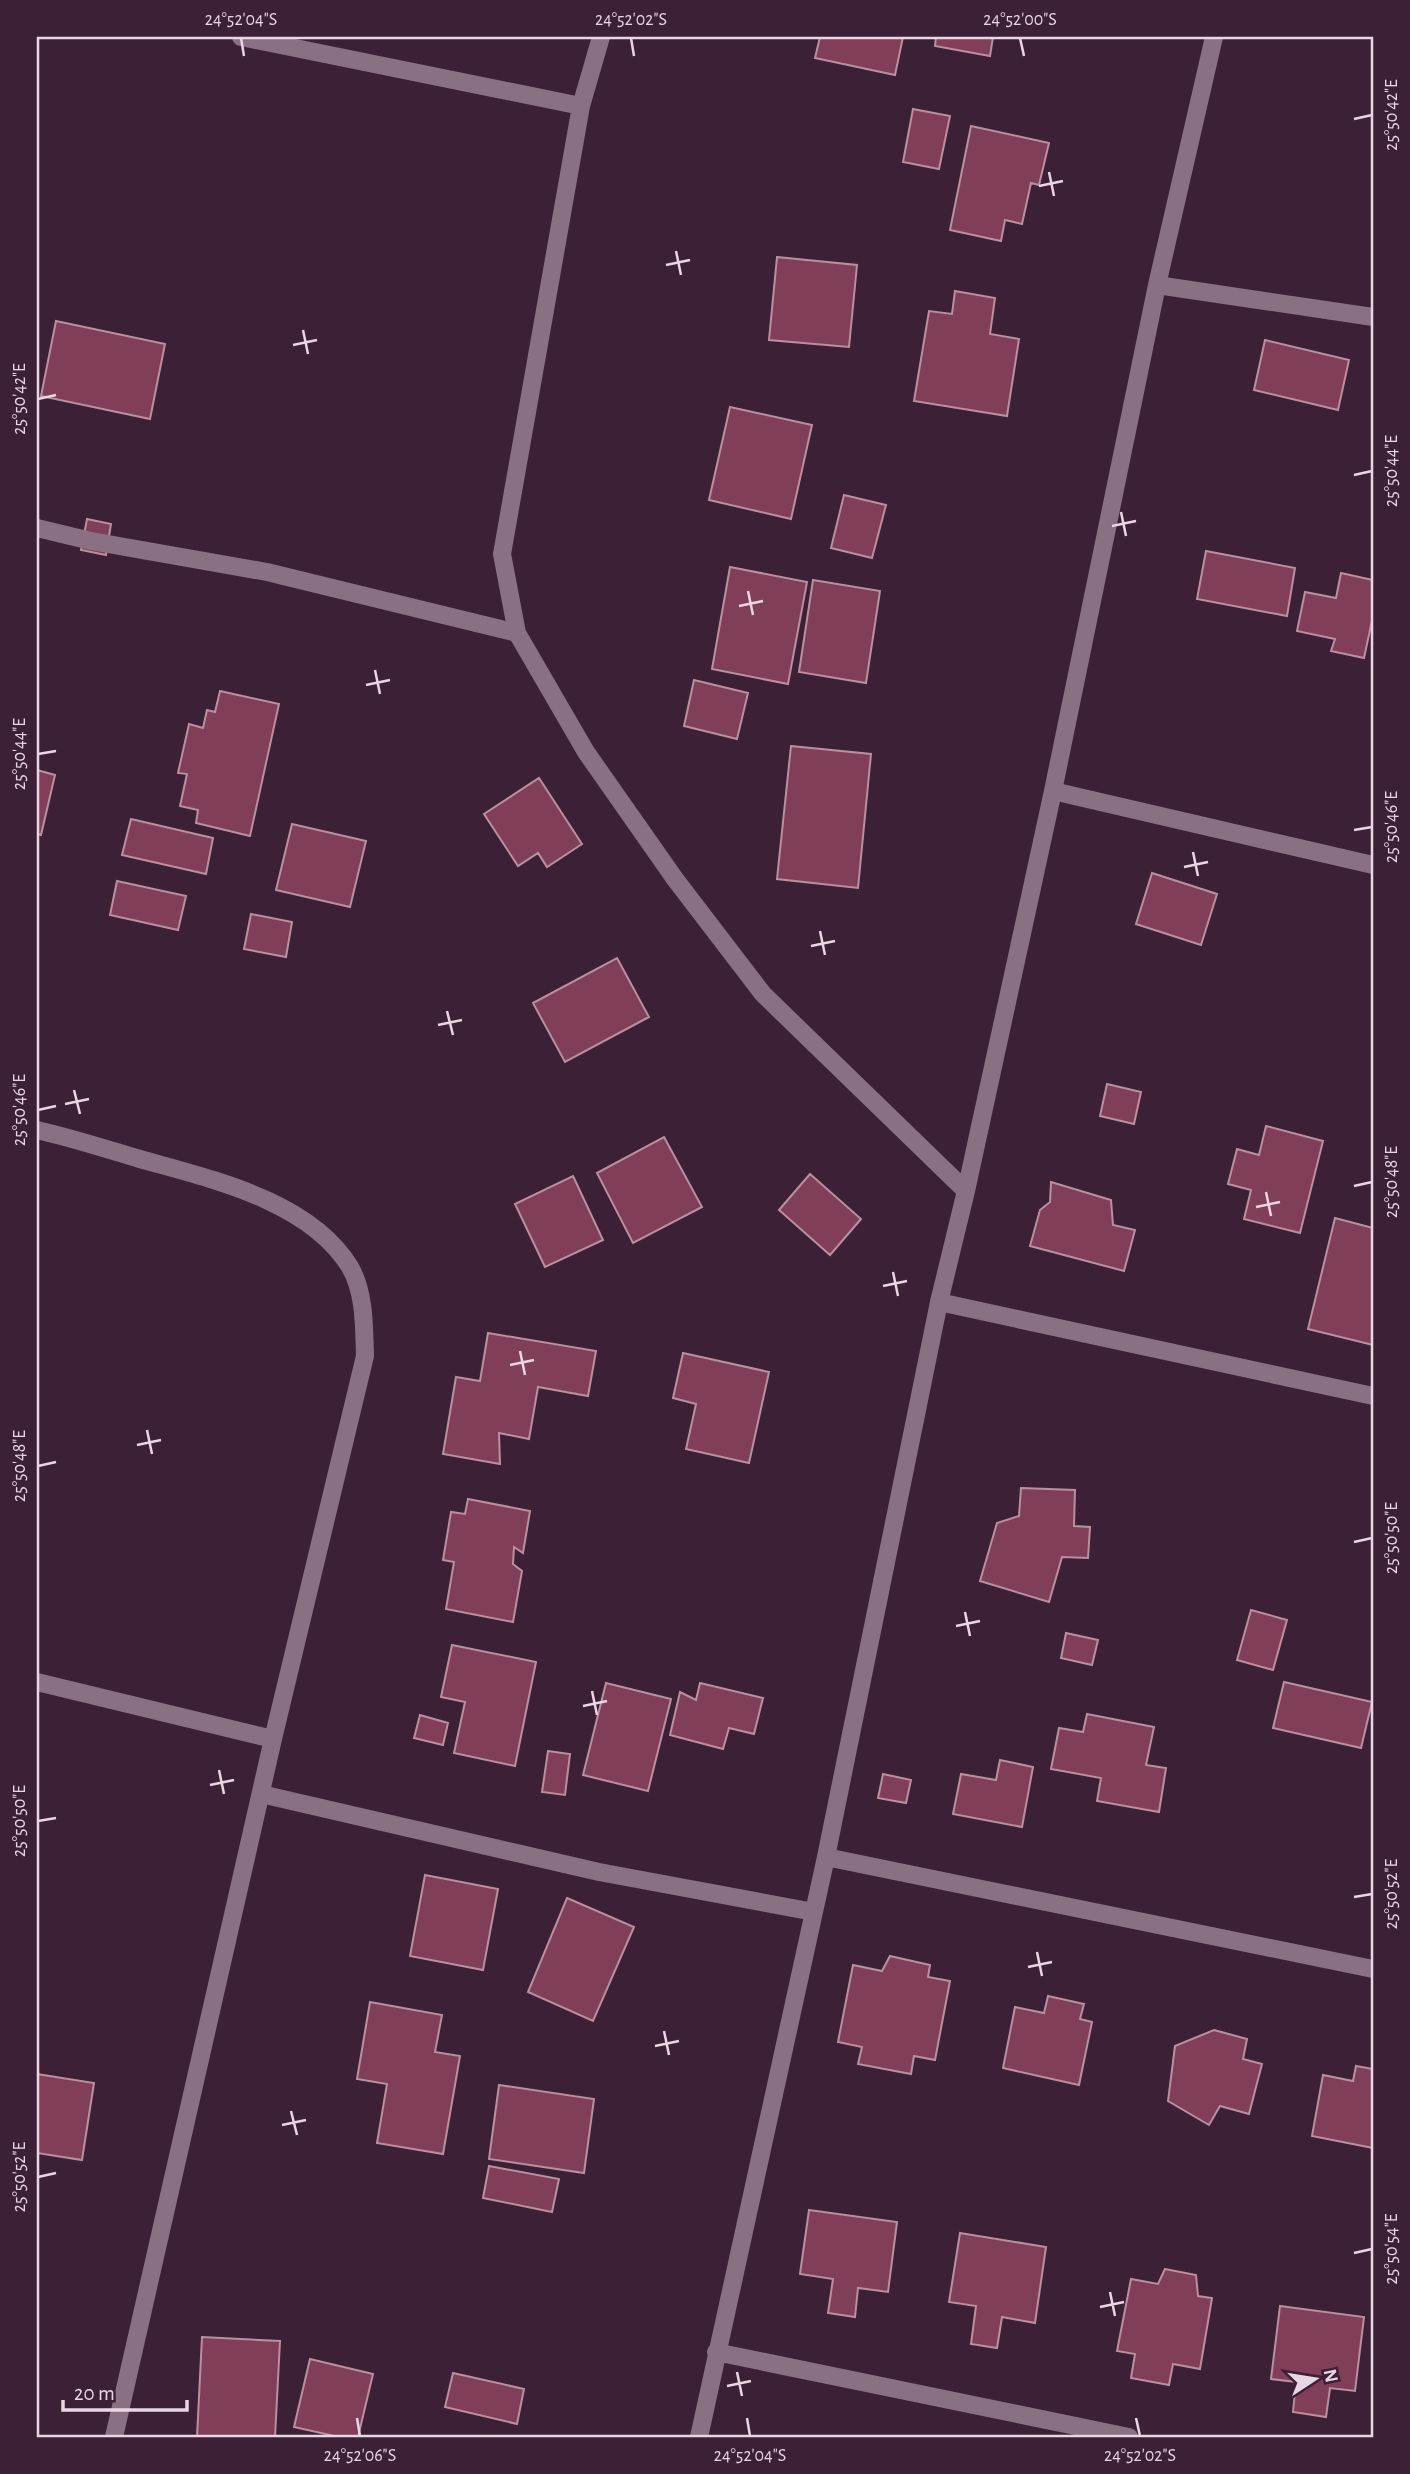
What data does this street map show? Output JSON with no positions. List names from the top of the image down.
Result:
{
  "scale_bar": "20 m",
  "north": "right",
  "coordinates": [
    "24°52'04\"S",
    "24°52'02\"S",
    "24°52'00\"S",
    "25°50'42\"E",
    "25°50'44\"E",
    "25°50'46\"E",
    "25°50'48\"E",
    "25°50'50\"E",
    "25°50'52\"E",
    "25°50'54\"E",
    "24°52'06\"S"
  ]
}
